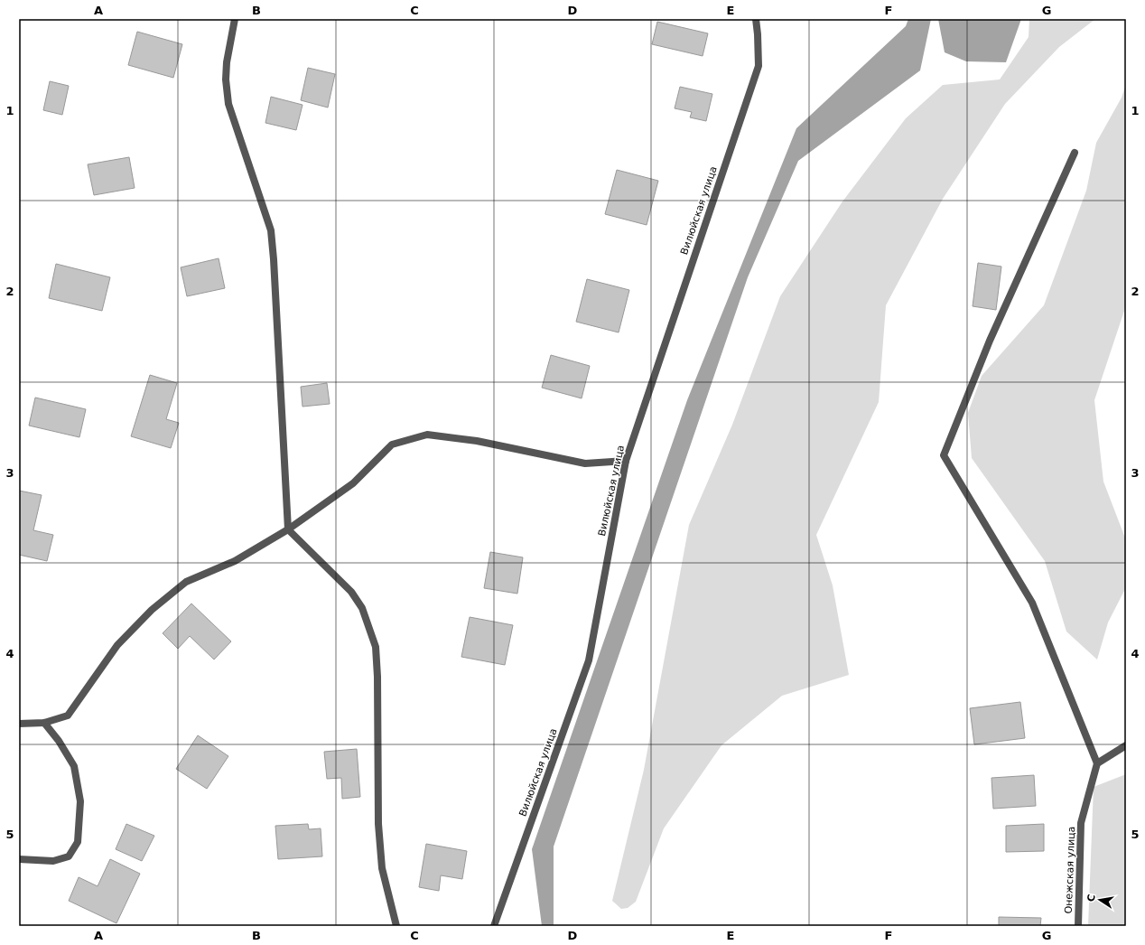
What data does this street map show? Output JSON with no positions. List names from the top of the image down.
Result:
{
  "streets": {
    "street": ["Вилюйская улица", "Онежская улица"]
  },
  "north": "left",
  "grid": {
    "columns": [
      "A",
      "B",
      "C",
      "D",
      "E",
      "F",
      "G"
    ],
    "rows": [
      "1",
      "2",
      "3",
      "4",
      "5"
    ]
  }
}
